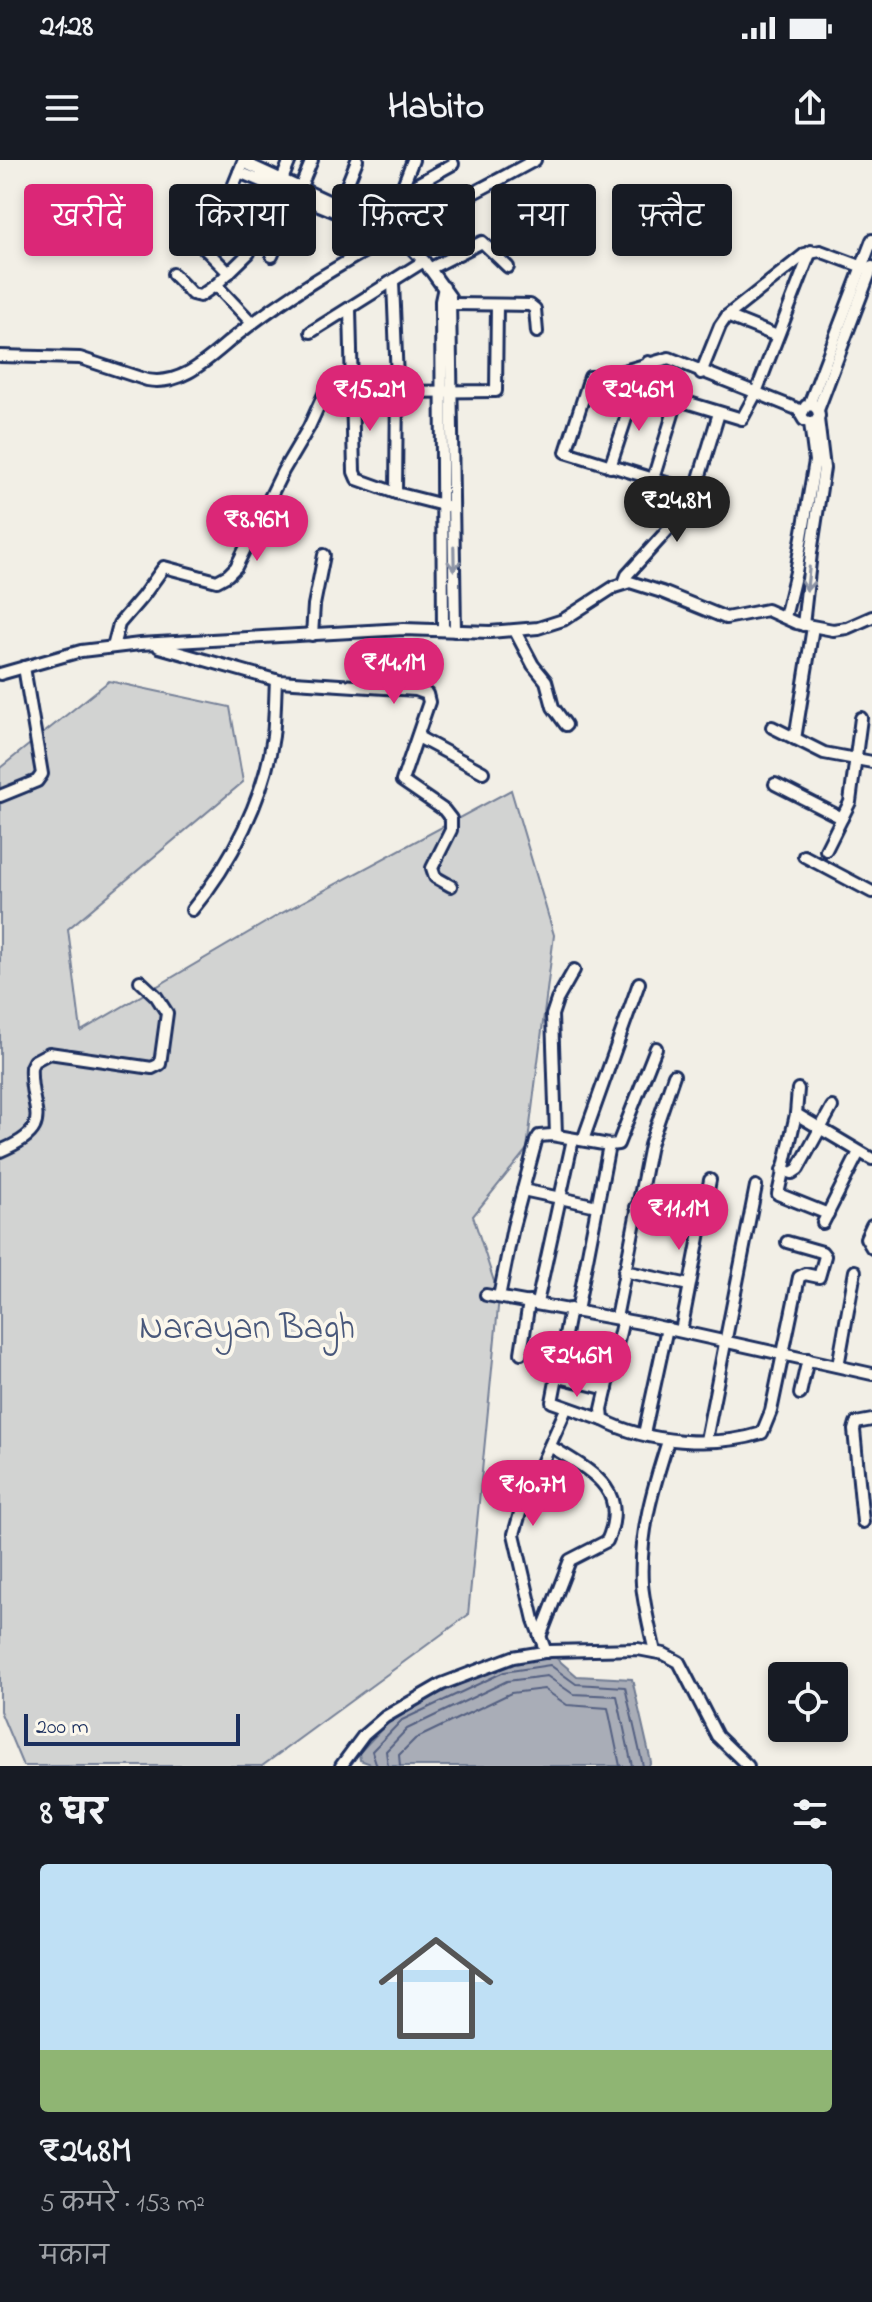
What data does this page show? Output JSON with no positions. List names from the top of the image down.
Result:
{
  "parks": ["Narayan Bagh"],
  "scale_bar": "200 m",
  "page": {
    "status": "21:28",
    "header": "Habito",
    "chip": [
      "खरीदें",
      "किराया",
      "फ़िल्टर",
      "नया",
      "फ़्लैट"
    ],
    "price": [
      "₹15.2M",
      "₹24.6M",
      "₹24.8M",
      "₹8.96M",
      "₹14.1M",
      "₹11.1M",
      "₹24.6M",
      "₹10.7M"
    ],
    "scale": "200 m",
    "heading": "8 घर",
    "list": [
      {
        "name": "₹24.8M",
        "note": "5 कमरे · 153 m² · मकान"
      }
    ]
  }
}
